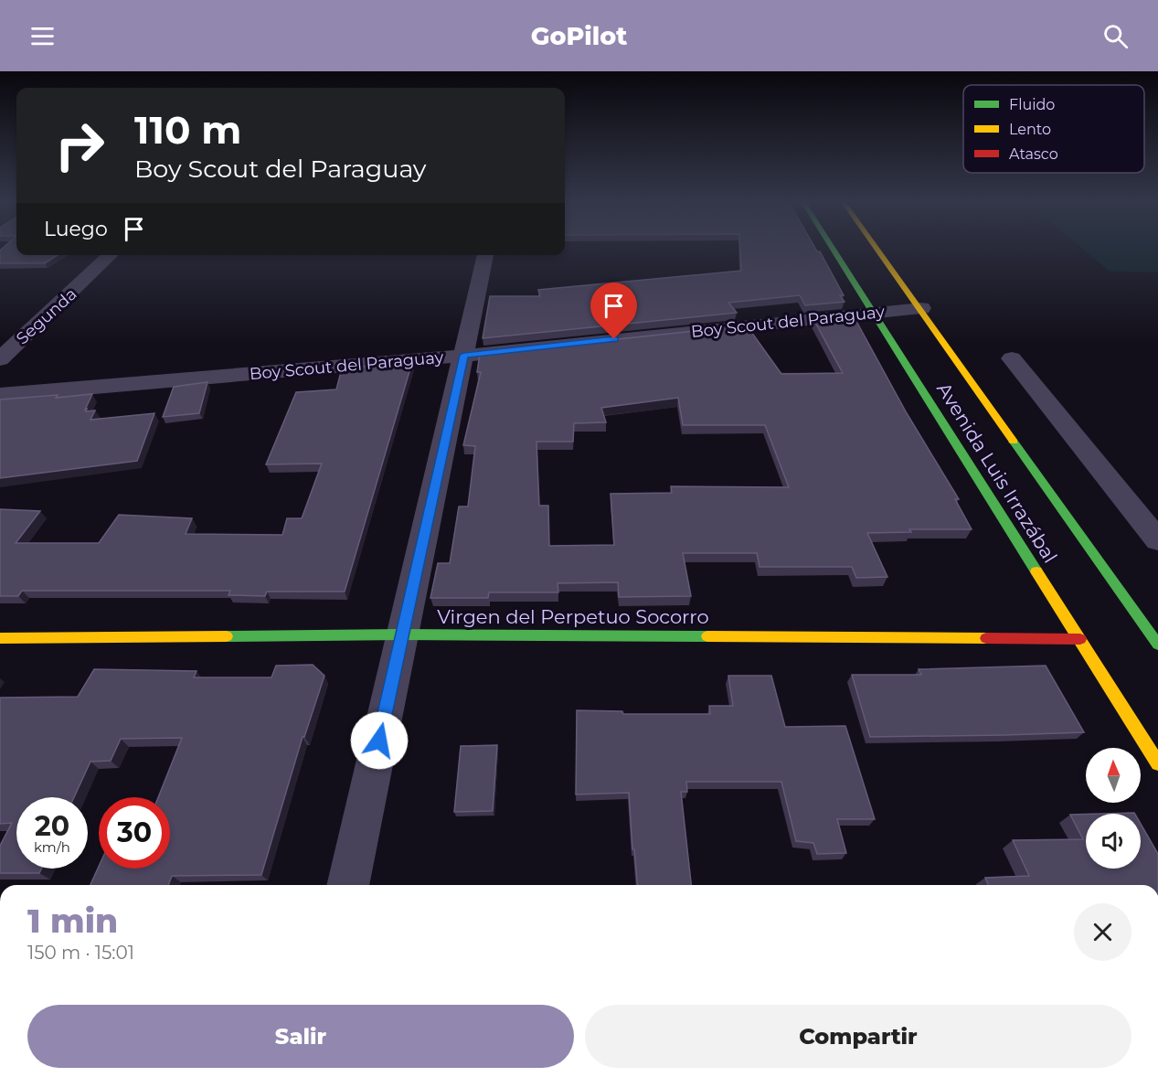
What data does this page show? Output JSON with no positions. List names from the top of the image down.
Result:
{
  "streets": {
    "main road": ["Avenida Luis Irrazábal", "Virgen del Perpetuo Socorro"],
    "street": ["Segunda", "Boy Scout del Paraguay"]
  },
  "crossings": [
    ["Boy Scout del Paraguay", "Avenida Luis Irrazábal"],
    ["Avenida Luis Irrazábal", "Virgen del Perpetuo Socorro"]
  ],
  "legend": ["Fluido", "Lento", "Atasco"],
  "north": "top",
  "page": {
    "header": "GoPilot",
    "turn": ["110 m", "Boy Scout del Paraguay"],
    "then": "Luego",
    "speed": "20 km/h",
    "limit": "30",
    "heading": ["1 min", "150 m · 15:01"],
    "buttons": ["Salir", "Compartir"]
  }
}
